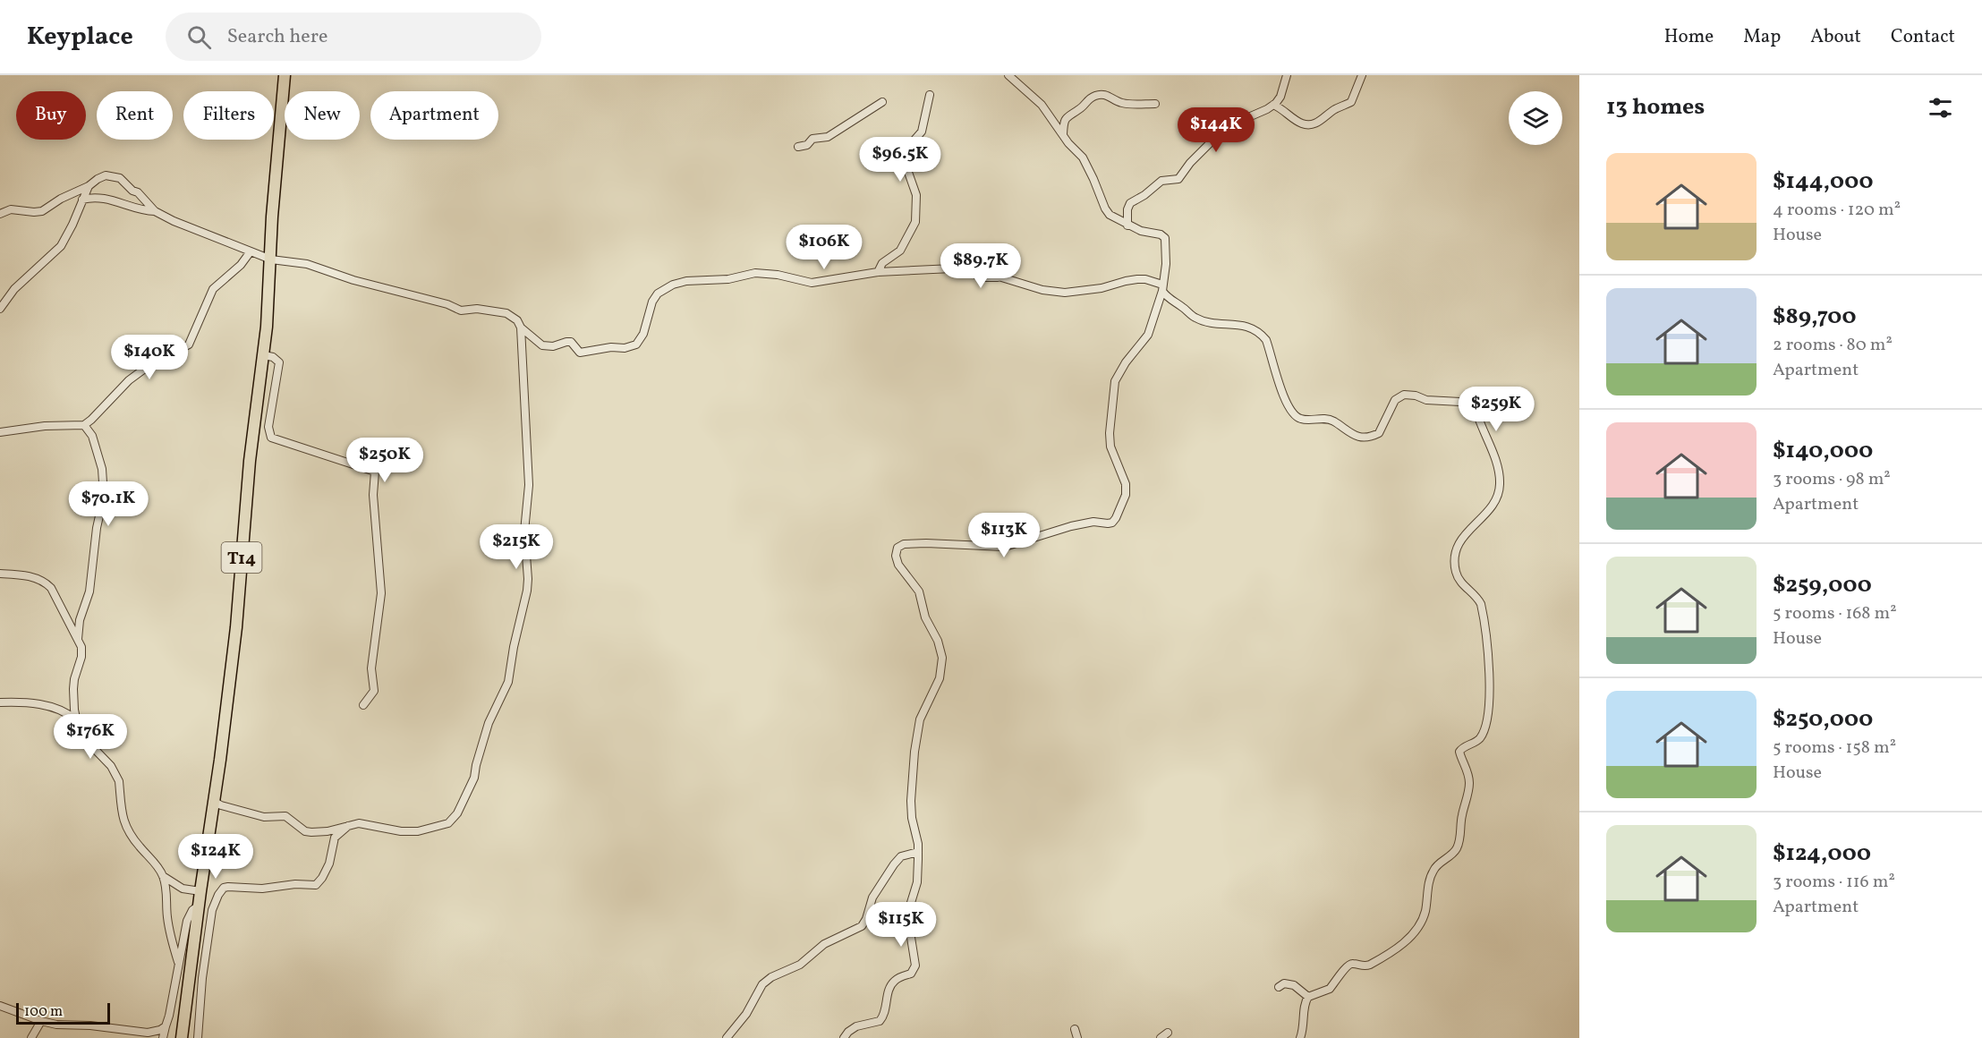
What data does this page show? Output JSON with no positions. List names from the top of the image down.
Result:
{
  "streets": {
    "highway": ["T14"]
  },
  "scale_bar": "100 m",
  "page": {
    "header": "Keyplace",
    "search": "Search here",
    "nav": [
      "Home",
      "Map",
      "About",
      "Contact"
    ],
    "heading": "13 homes",
    "chip": [
      "Buy",
      "Rent",
      "Filters",
      "New",
      "Apartment"
    ],
    "price": [
      "$144K",
      "$96.5K",
      "$106K",
      "$89.7K",
      "$140K",
      "$259K",
      "$250K",
      "$70.1K",
      "$113K",
      "$215K",
      "$176K",
      "$124K",
      "$115K"
    ],
    "list": [
      {
        "name": "$144,000",
        "note": "4 rooms · 120 m² · House"
      },
      {
        "name": "$89,700",
        "note": "2 rooms · 80 m² · Apartment"
      },
      {
        "name": "$140,000",
        "note": "3 rooms · 98 m² · Apartment"
      },
      {
        "name": "$259,000",
        "note": "5 rooms · 168 m² · House"
      },
      {
        "name": "$250,000",
        "note": "5 rooms · 158 m² · House"
      },
      {
        "name": "$124,000",
        "note": "3 rooms · 116 m² · Apartment"
      }
    ],
    "scale": "100 m"
  }
}
